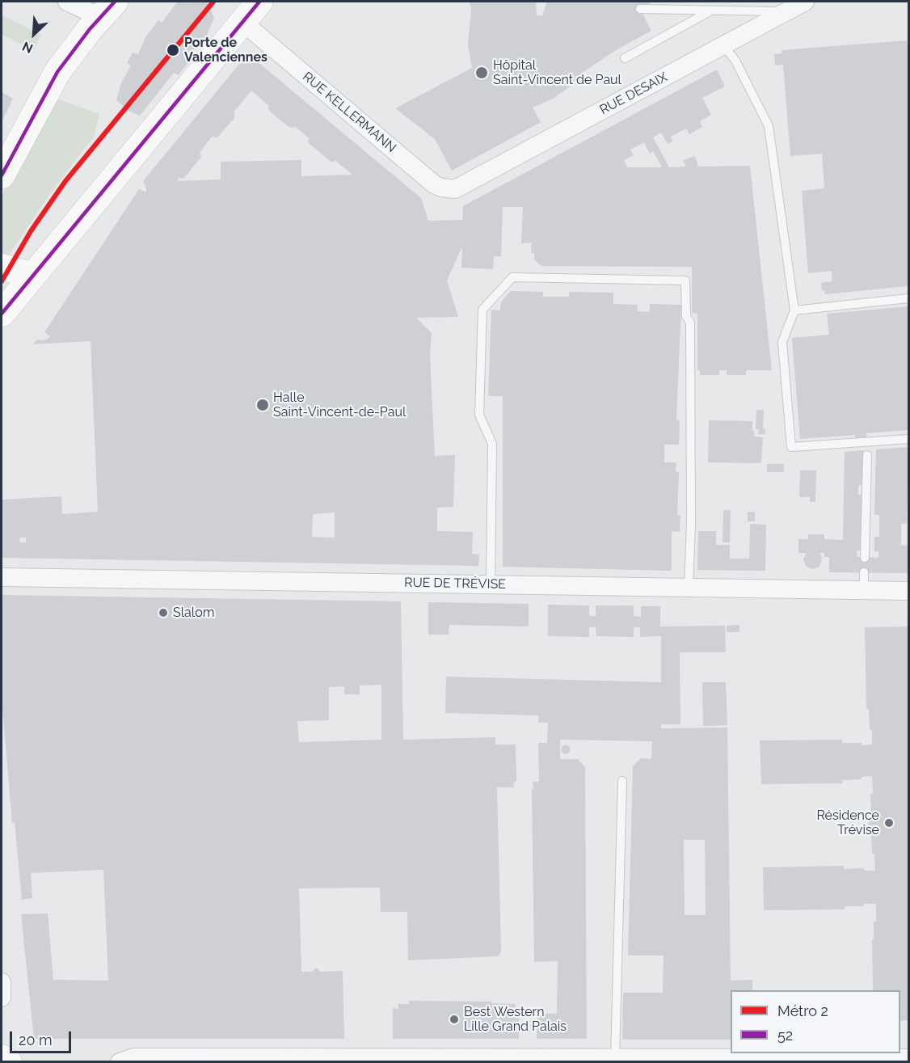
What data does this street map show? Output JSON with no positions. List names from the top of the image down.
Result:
{
  "streets": {
    "street": ["RUE DESAIX", "RUE KELLERMANN", "RUE DE TRÉVISE"]
  },
  "crossings": [
    ["RUE DESAIX", "RUE KELLERMANN"]
  ],
  "places": [
    "Porte de Valenciennes",
    "Hôpital Saint-Vincent de Paul",
    "Halle Saint-Vincent-de-Paul",
    "Slalom",
    "Résidence Trévise",
    "Best Western Lille Grand Palais"
  ],
  "lines": ["metro line 2", "transit line 52"],
  "legend": ["Métro 2", "52"],
  "scale_bar": "20 m",
  "north": "bottom left"
}
